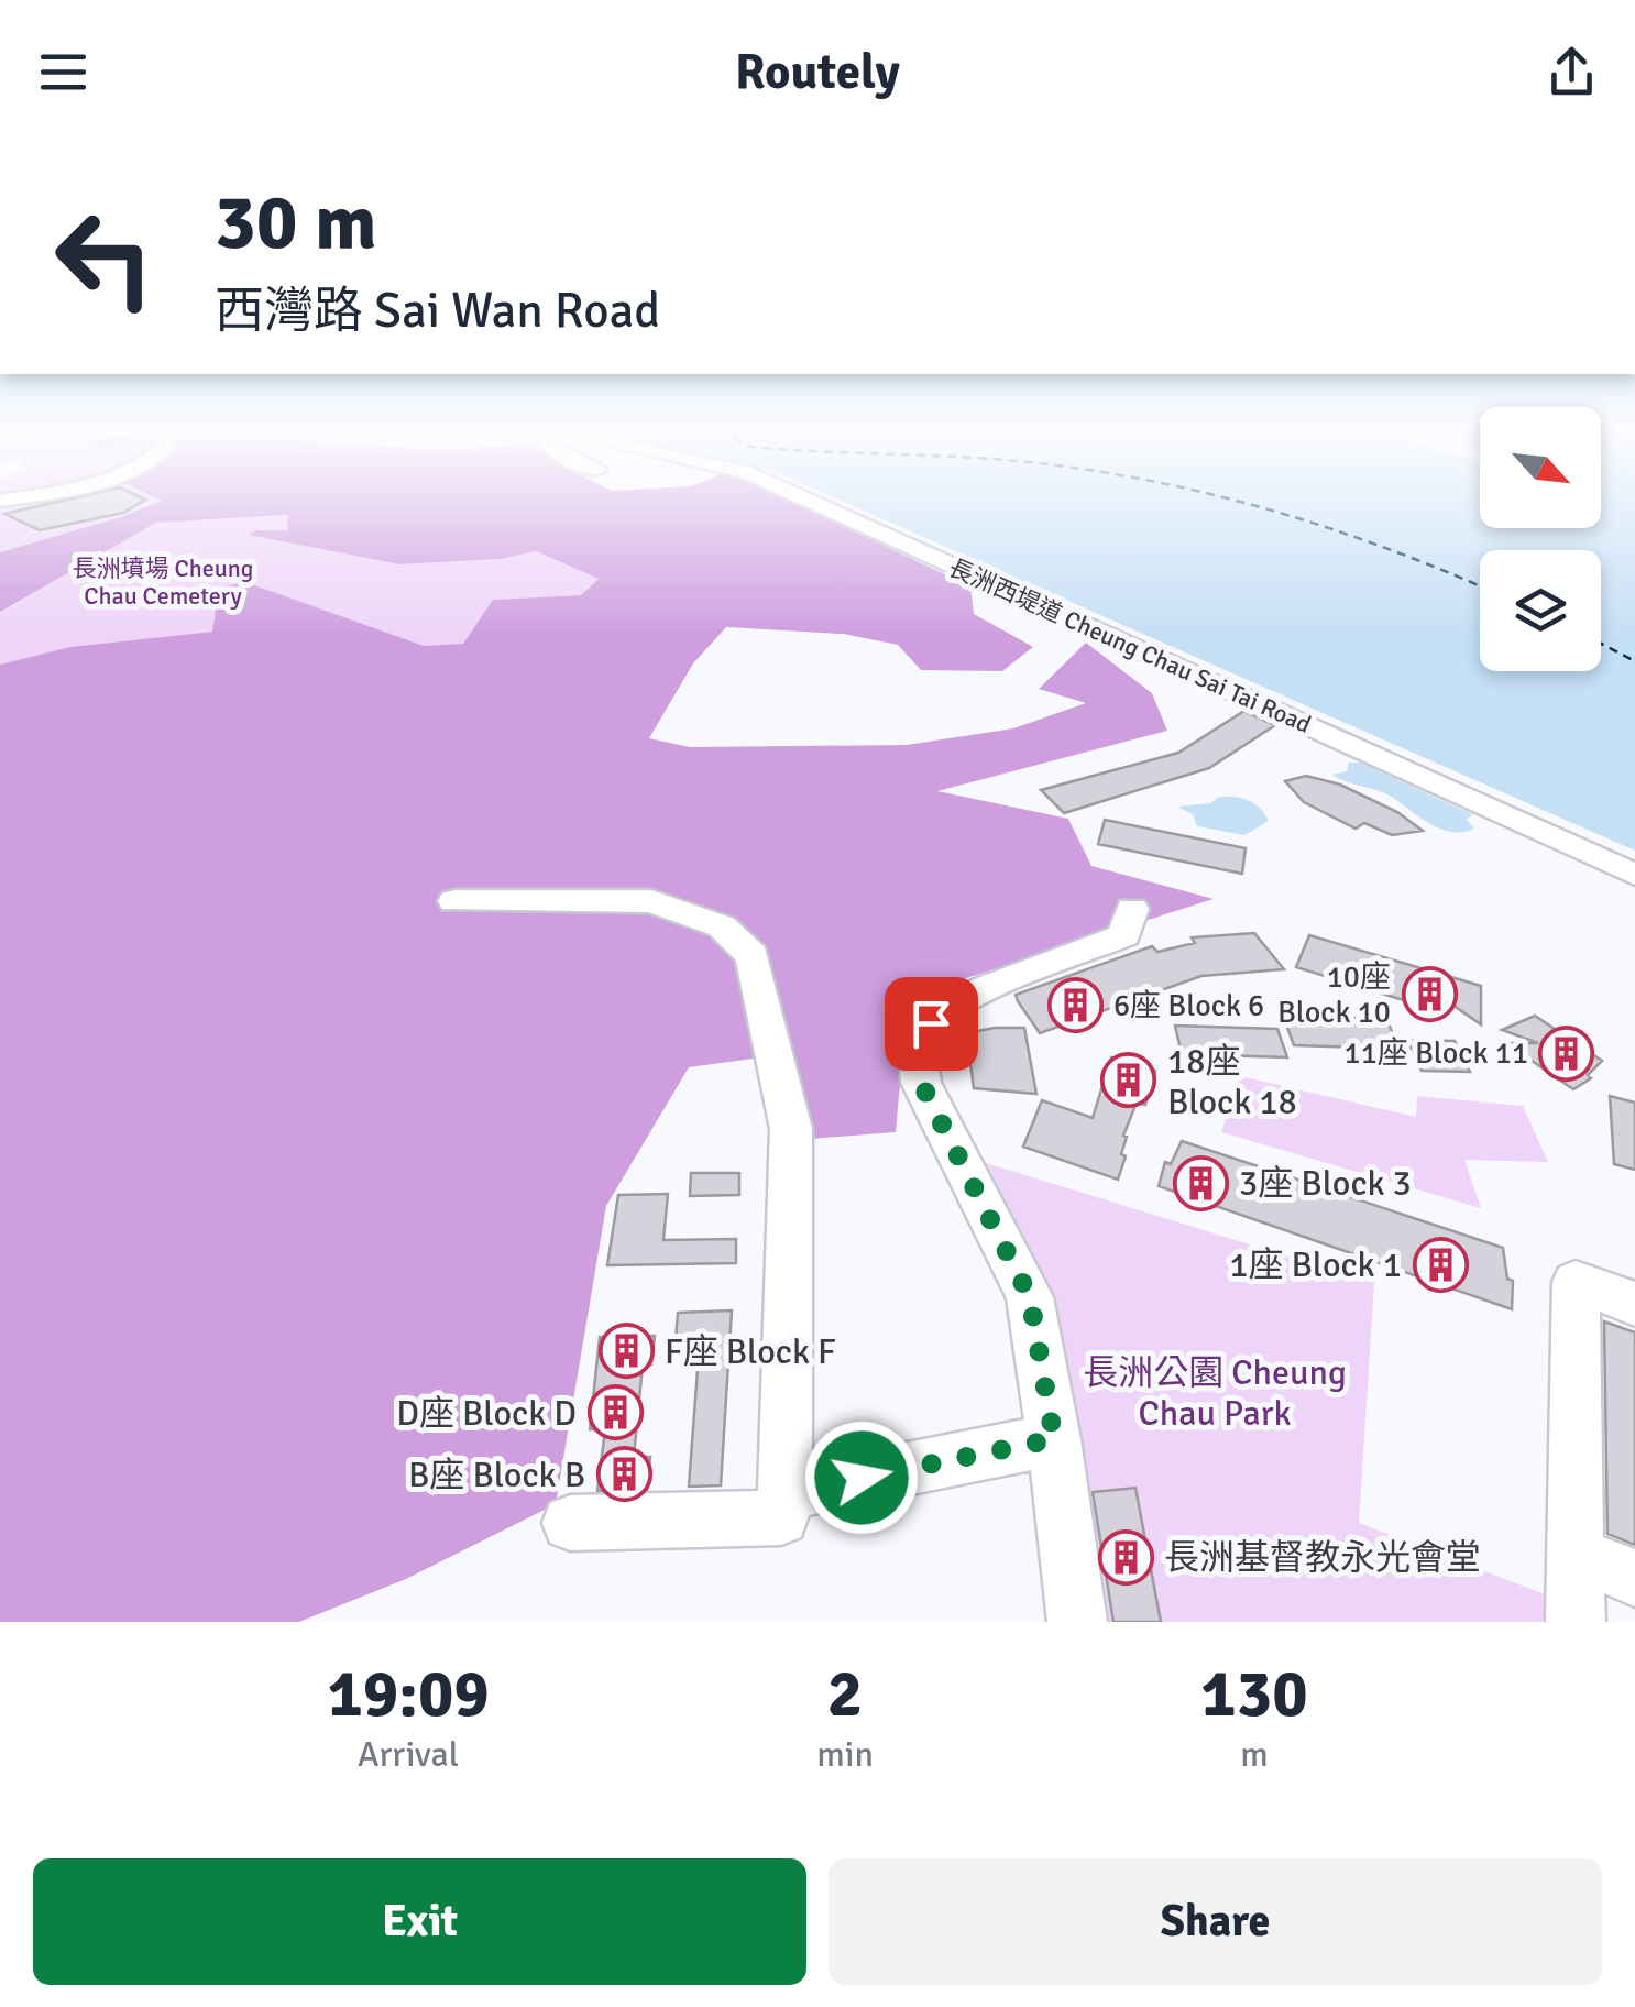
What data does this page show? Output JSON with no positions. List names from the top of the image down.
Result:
{
  "streets": {
    "street": ["長洲西堤道 Cheung Chau Sai Tai Road"]
  },
  "parks": ["長洲墳場 Cheung Chau Cemetery", "長洲公園 Cheung Chau Park"],
  "places": {
    "building": [
      "10座 Block 10",
      "6座 Block 6",
      "11座 Block 11",
      "18座 Block 18",
      "3座 Block 3",
      "1座 Block 1",
      "F座 Block F",
      "D座 Block D",
      "B座 Block B",
      "長洲基督教永光會堂"
    ]
  },
  "north": "bottom right",
  "page": {
    "header": "Routely",
    "turn": ["30 m", "西灣路 Sai Wan Road"],
    "eta": [
      "19:09",
      "Arrival",
      "2",
      "min",
      "130",
      "m"
    ],
    "buttons": ["Exit", "Share"]
  }
}
